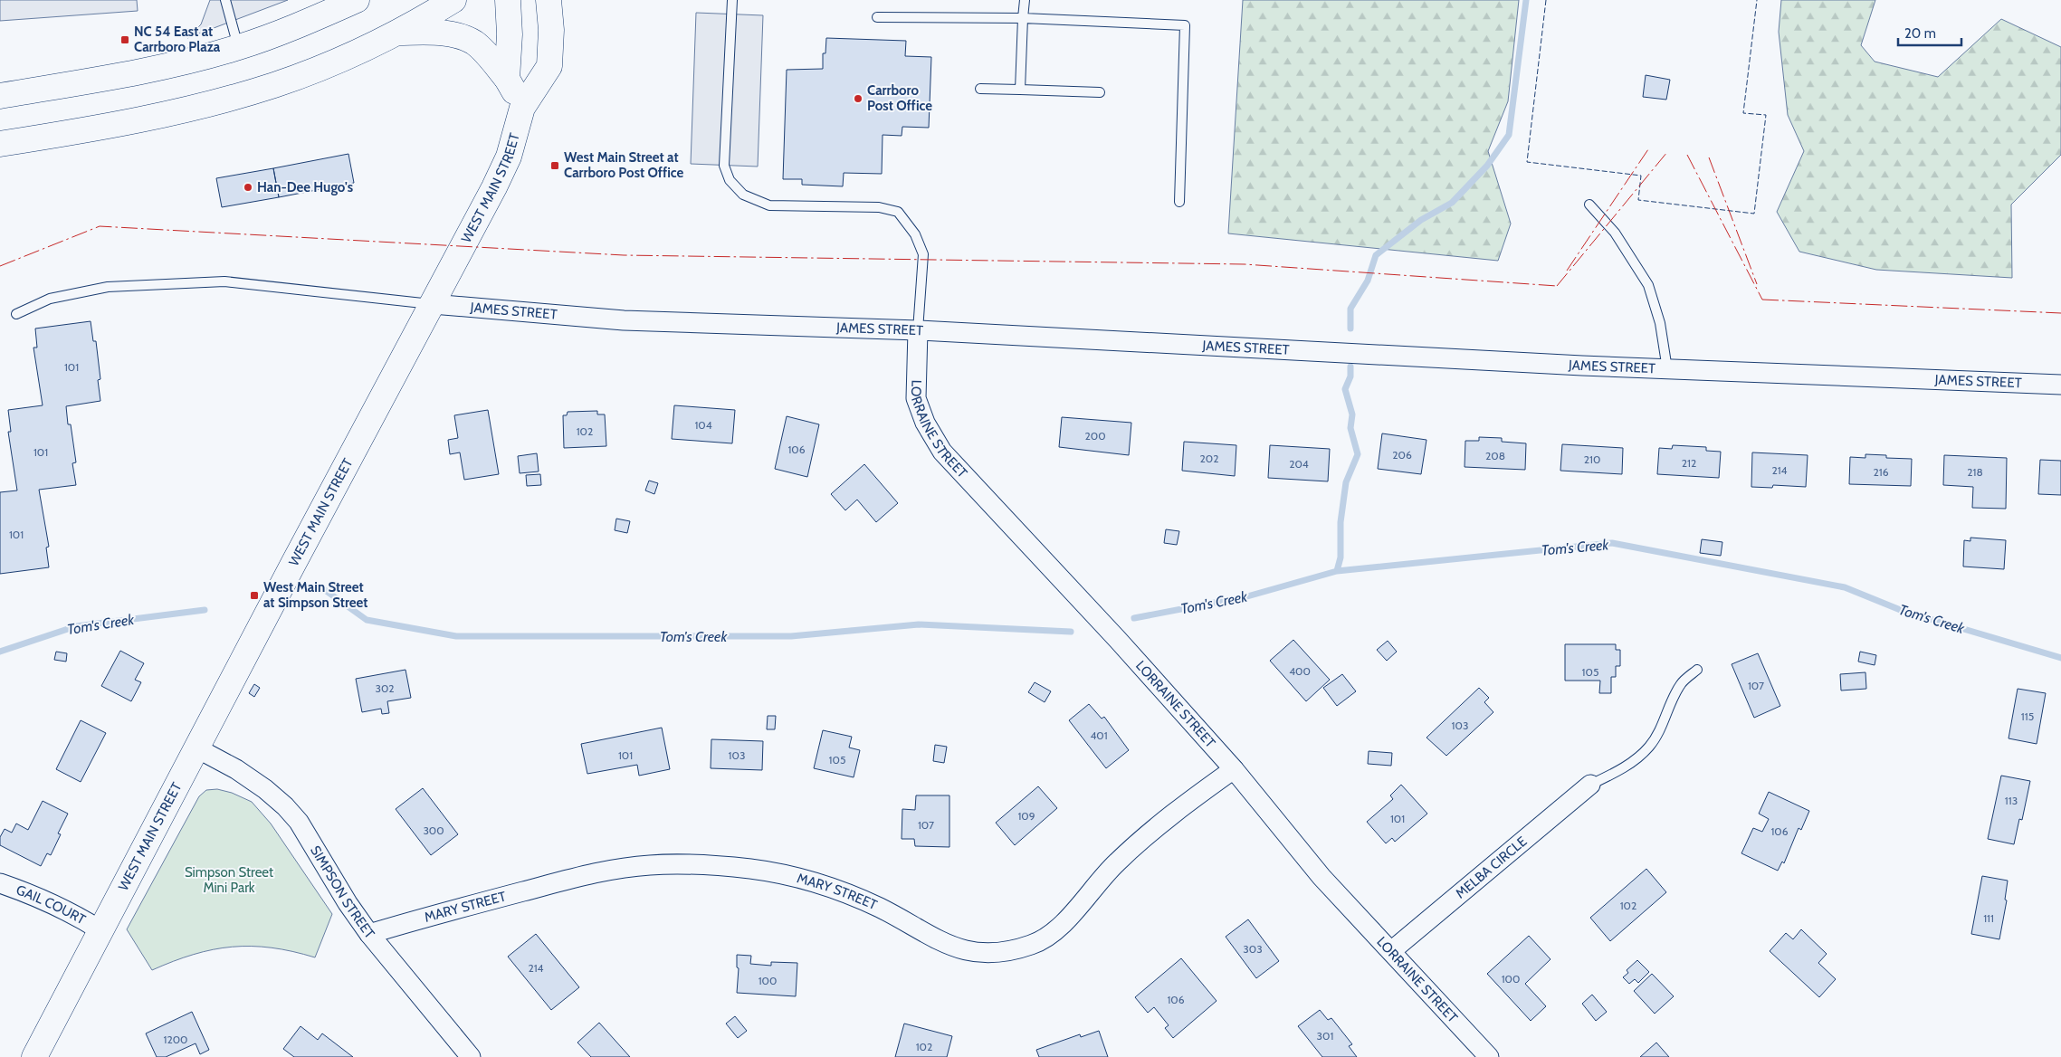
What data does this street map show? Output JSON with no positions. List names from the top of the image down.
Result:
{
  "streets": {
    "main road": ["WEST MAIN STREET"],
    "street": [
      "JAMES STREET",
      "LORRAINE STREET",
      "MELBA CIRCLE",
      "SIMPSON STREET",
      "MARY STREET",
      "GAIL COURT"
    ]
  },
  "crossings": [
    ["WEST MAIN STREET", "JAMES STREET"],
    ["WEST MAIN STREET", "SIMPSON STREET"],
    ["WEST MAIN STREET", "GAIL COURT"],
    ["JAMES STREET", "LORRAINE STREET"],
    ["LORRAINE STREET", "MELBA CIRCLE"],
    ["LORRAINE STREET", "MARY STREET"],
    ["SIMPSON STREET", "MARY STREET"]
  ],
  "water": ["Tom's Creek"],
  "parks": ["Simpson Street Mini Park"],
  "places": {
    "transit": ["NC 54 East at Carrboro Plaza", "West Main Street at Carrboro Post Office", "West Main Street at Simpson Street"],
    "other": ["Carrboro Post Office", "Han-Dee Hugo's"]
  },
  "house_numbers": [
    "101",
    "104",
    "102",
    "200",
    "106",
    "101",
    "206",
    "208",
    "202",
    "210",
    "212",
    "204",
    "214",
    "216",
    "218",
    "101",
    "400",
    "105",
    "107",
    "302",
    "115",
    "103",
    "401",
    "101",
    "103",
    "105",
    "113",
    "109",
    "101",
    "107",
    "300",
    "106",
    "102",
    "111",
    "303",
    "214",
    "100",
    "100",
    "106",
    "301",
    "1200",
    "102"
  ],
  "scale_bar": "20 m"
}
